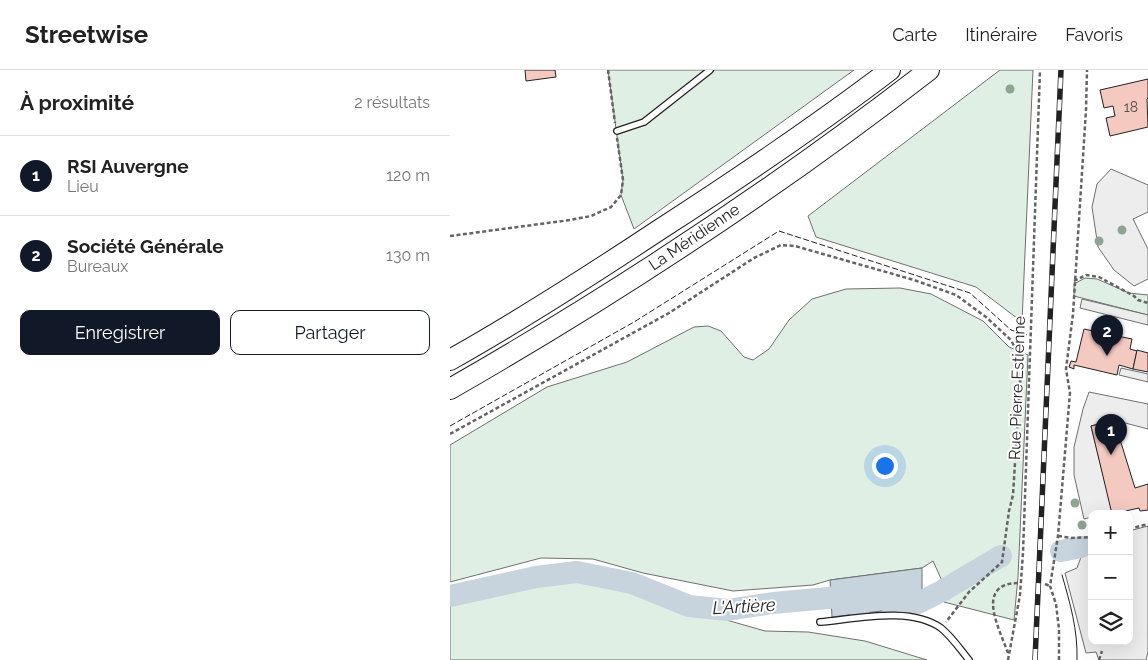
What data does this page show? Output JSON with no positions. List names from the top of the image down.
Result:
{
  "streets": {
    "highway": ["La Méridienne"],
    "path": ["Rue Pierre Estienne"]
  },
  "water": ["L'Artière"],
  "house_numbers": ["18"],
  "page": {
    "header": "Streetwise",
    "nav": ["Carte", "Itinéraire", "Favoris"],
    "heading": ["À proximité", "2 résultats"],
    "list": [
      {
        "mark": "1",
        "name": "RSI Auvergne",
        "note": "Lieu",
        "value": "120 m"
      },
      {
        "mark": "2",
        "name": "Société Générale",
        "note": "Bureaux",
        "value": "130 m"
      }
    ],
    "buttons": ["Enregistrer", "Partager"],
    "pins": ["2", "1"],
    "map_buttons": ["+", "−"]
  }
}
